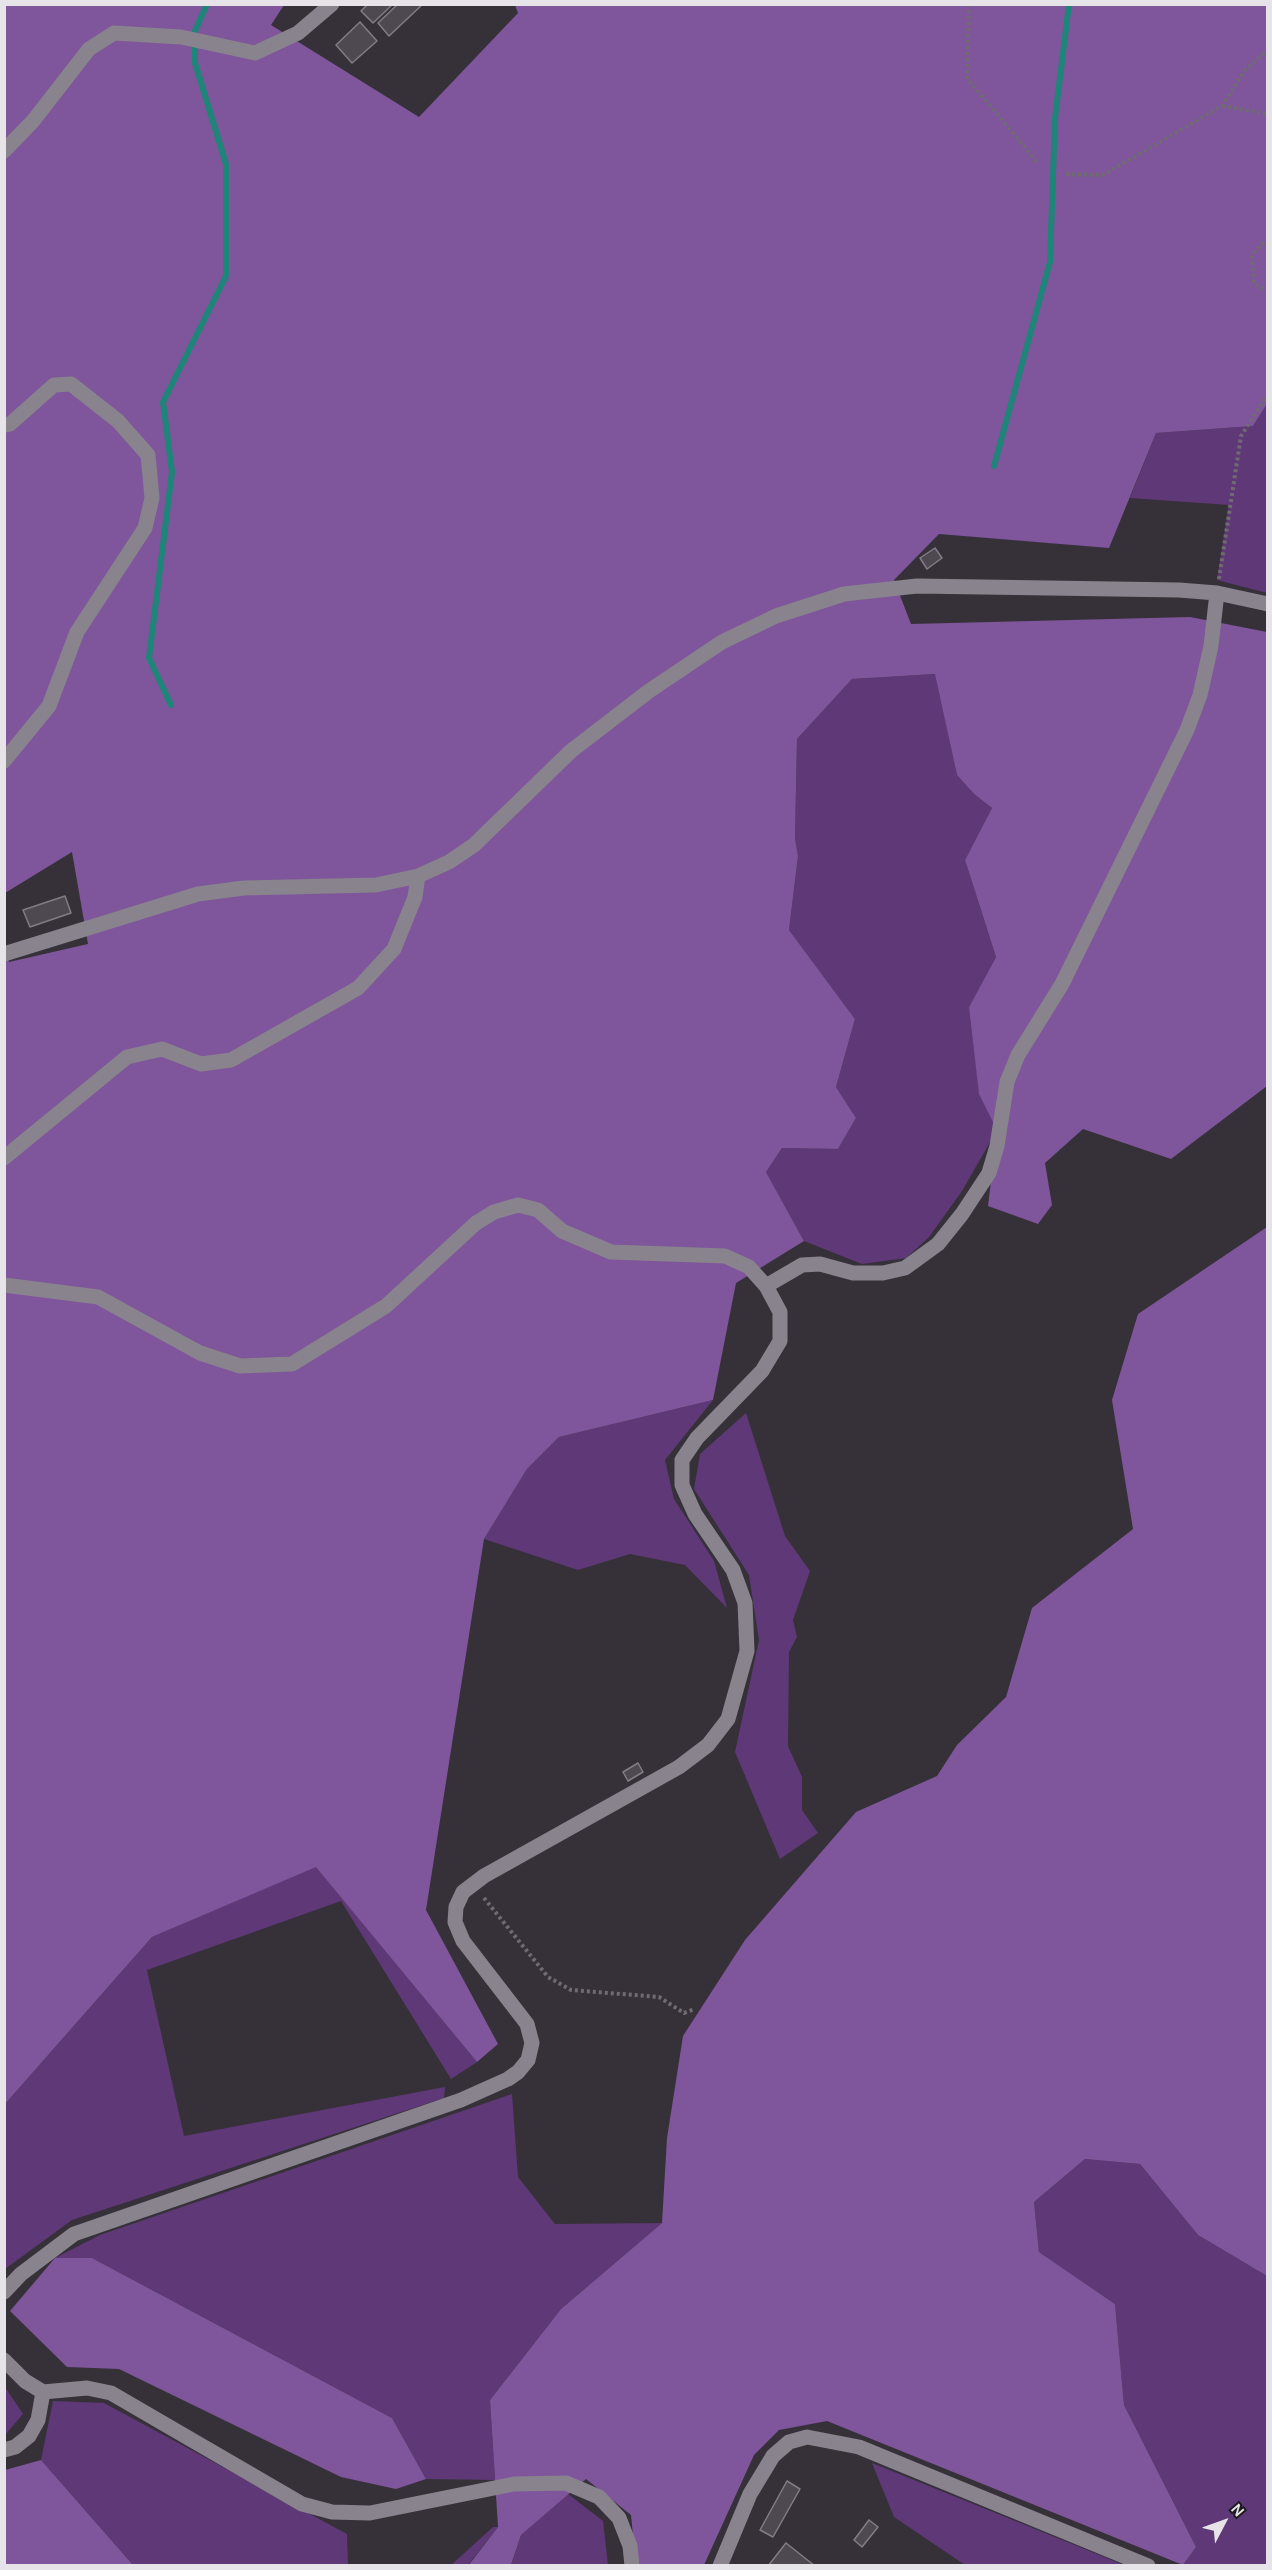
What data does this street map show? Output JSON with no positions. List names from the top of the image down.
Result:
{
  "north": "top right"
}
